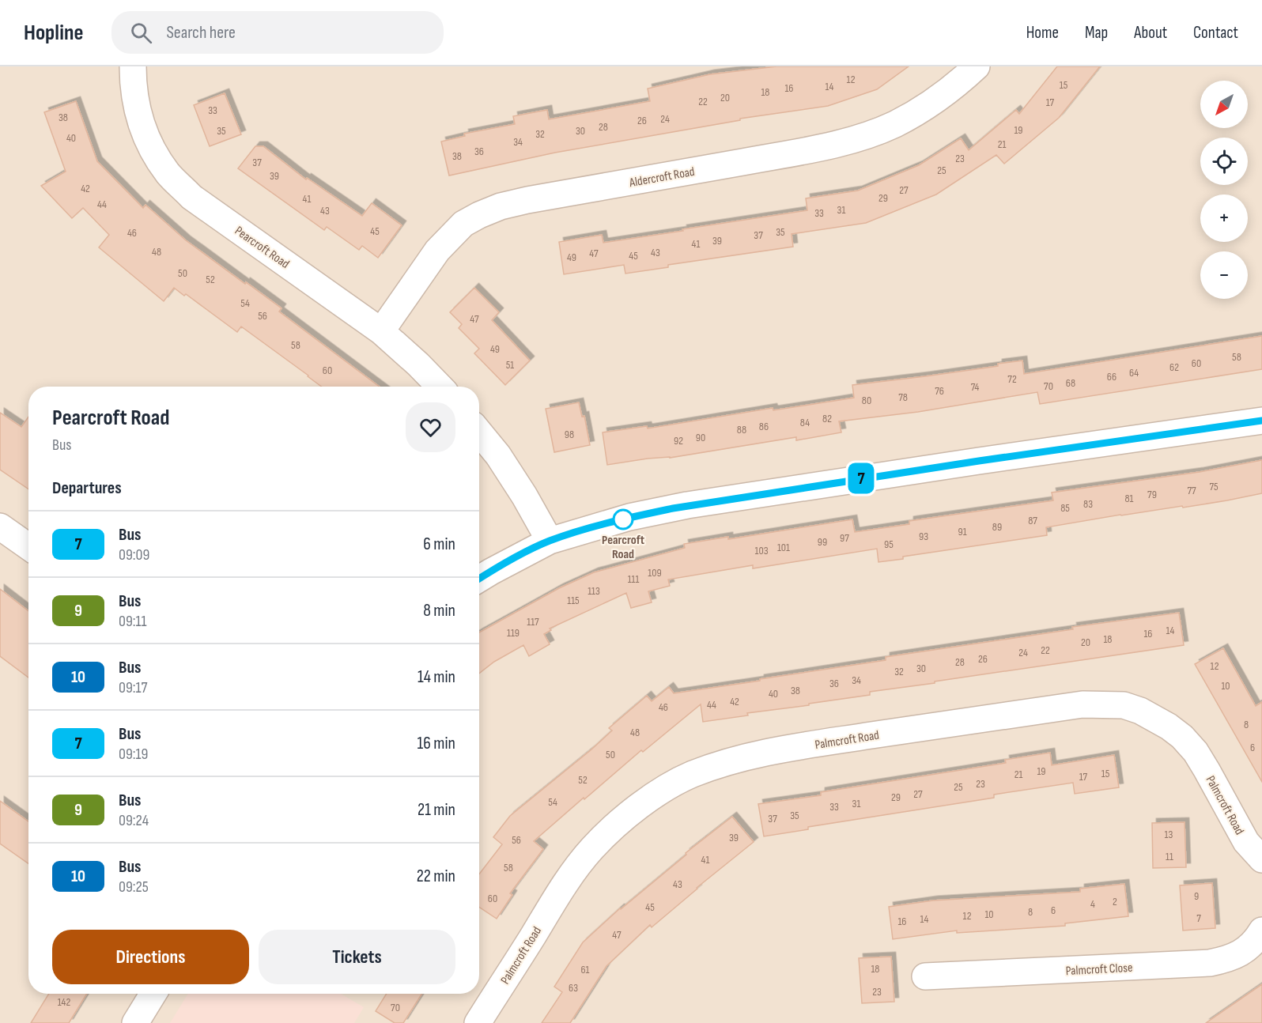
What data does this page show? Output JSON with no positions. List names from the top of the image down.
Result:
{
  "streets": {
    "street": [
      "Aldercroft Road",
      "Pearcroft Road",
      "Palmcroft Road",
      "Palmcroft Close"
    ]
  },
  "crossings": [
    ["Aldercroft Road", "Pearcroft Road"]
  ],
  "places": ["Pearcroft Road"],
  "lines": ["bus line 7"],
  "house_numbers": [
    "12",
    "15",
    "14",
    "16",
    "18",
    "20",
    "22",
    "17",
    "33",
    "38",
    "24",
    "26",
    "28",
    "19",
    "35",
    "30",
    "32",
    "40",
    "34",
    "21",
    "36",
    "38",
    "23",
    "37",
    "25",
    "39",
    "42",
    "27",
    "29",
    "41",
    "44",
    "31",
    "43",
    "33",
    "45",
    "35",
    "46",
    "37",
    "39",
    "41",
    "48",
    "43",
    "47",
    "45",
    "49",
    "50",
    "52",
    "54",
    "56",
    "47",
    "58",
    "49",
    "58",
    "60",
    "51",
    "62",
    "60",
    "64",
    "66",
    "72",
    "68",
    "70",
    "74",
    "76",
    "78",
    "80",
    "82",
    "84",
    "86",
    "88",
    "98",
    "90",
    "92",
    "75",
    "77",
    "79",
    "81",
    "83",
    "85",
    "87",
    "89",
    "91",
    "93",
    "97",
    "99",
    "95",
    "101",
    "103",
    "109",
    "111",
    "113",
    "115",
    "117",
    "14",
    "119",
    "16",
    "18",
    "20",
    "22",
    "24",
    "26",
    "28",
    "12",
    "30",
    "32",
    "34",
    "36",
    "10",
    "38",
    "40",
    "42",
    "44",
    "46",
    "8",
    "48",
    "6",
    "50",
    "19",
    "15",
    "21",
    "17",
    "52",
    "23",
    "25",
    "27",
    "29",
    "54",
    "31",
    "33",
    "35",
    "37",
    "13",
    "39",
    "56",
    "11",
    "41",
    "58",
    "43",
    "9",
    "60",
    "2",
    "4",
    "45",
    "6",
    "8",
    "10",
    "12",
    "7",
    "14",
    "16",
    "47",
    "18",
    "61",
    "63",
    "23",
    "142",
    "70"
  ],
  "north": "bottom left",
  "page": {
    "header": "Hopline",
    "search": "Search here",
    "nav": [
      "Home",
      "Map",
      "About",
      "Contact"
    ],
    "on_map": "7",
    "map_buttons": ["+", "−"],
    "heading": [
      ["Pearcroft Road", "Bus"],
      "Departures"
    ],
    "list": [
      {
        "mark": "7",
        "name": "Bus",
        "note": "09:09",
        "value": "6 min"
      },
      {
        "mark": "9",
        "name": "Bus",
        "note": "09:11",
        "value": "8 min"
      },
      {
        "mark": "10",
        "name": "Bus",
        "note": "09:17",
        "value": "14 min"
      },
      {
        "mark": "7",
        "name": "Bus",
        "note": "09:19",
        "value": "16 min"
      },
      {
        "mark": "9",
        "name": "Bus",
        "note": "09:24",
        "value": "21 min"
      },
      {
        "mark": "10",
        "name": "Bus",
        "note": "09:25",
        "value": "22 min"
      }
    ],
    "buttons": ["Directions", "Tickets"]
  }
}
